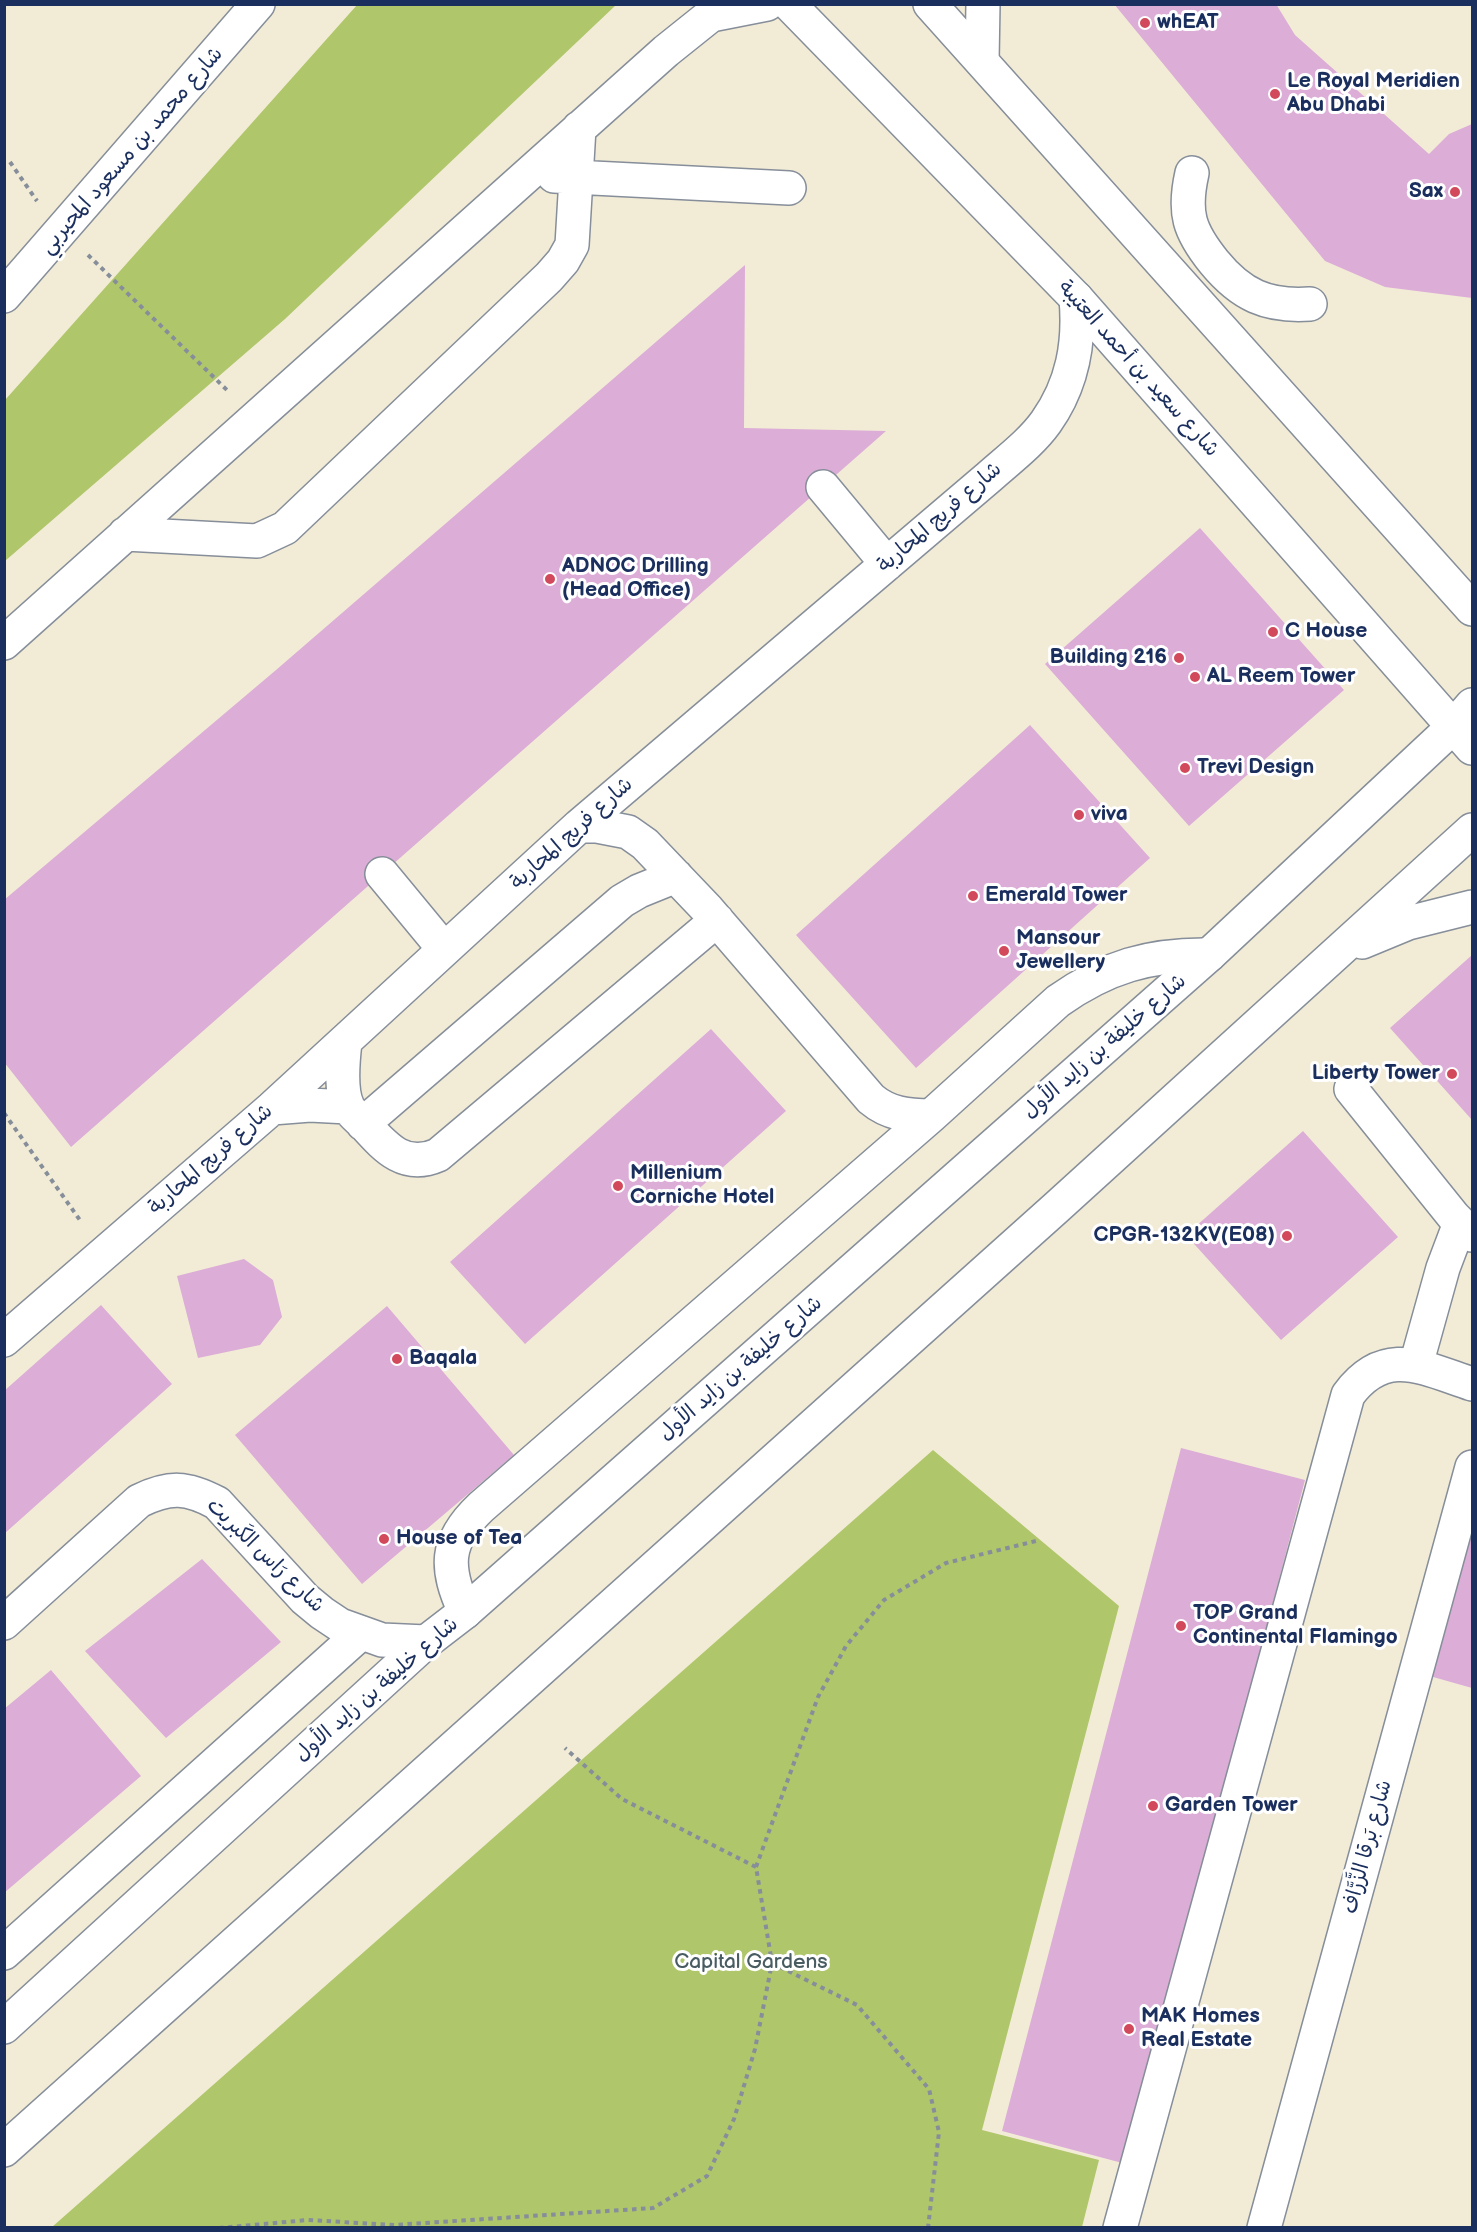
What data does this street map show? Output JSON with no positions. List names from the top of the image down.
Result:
{
  "streets": {
    "main road": [
      "شارع محمد بن مسعود المحيربي",
      "شارع سعيد بن أحمد العتيبة",
      "شارع فريج المحاربة",
      "شارع خليفة بن زايد الأول",
      "شارع رَاس الكَبريت",
      "شارع بَرقا الزَّرَّاف"
    ]
  },
  "crossings": [
    ["شارع سعيد بن أحمد العتيبة", "شارع فريج المحاربة"],
    ["شارع سعيد بن أحمد العتيبة", "شارع خليفة بن زايد الأول"],
    ["شارع خليفة بن زايد الأول", "شارع رَاس الكَبريت"]
  ],
  "parks": ["Capital Gardens"],
  "places": [
    "whEAT",
    "Le Royal Meridien Abu Dhabi",
    "Sax",
    "ADNOC Drilling (Head Office)",
    "C House",
    "Building 216",
    "AL Reem Tower",
    "Trevi Design",
    "viva",
    "Emerald Tower",
    "Mansour Jewellery",
    "Liberty Tower",
    "Millenium Corniche Hotel",
    "CPGR-132KV(E08)",
    "Baqala",
    "House of Tea",
    "TOP Grand Continental Flamingo",
    "Garden Tower",
    "MAK Homes Real Estate"
  ]
}
